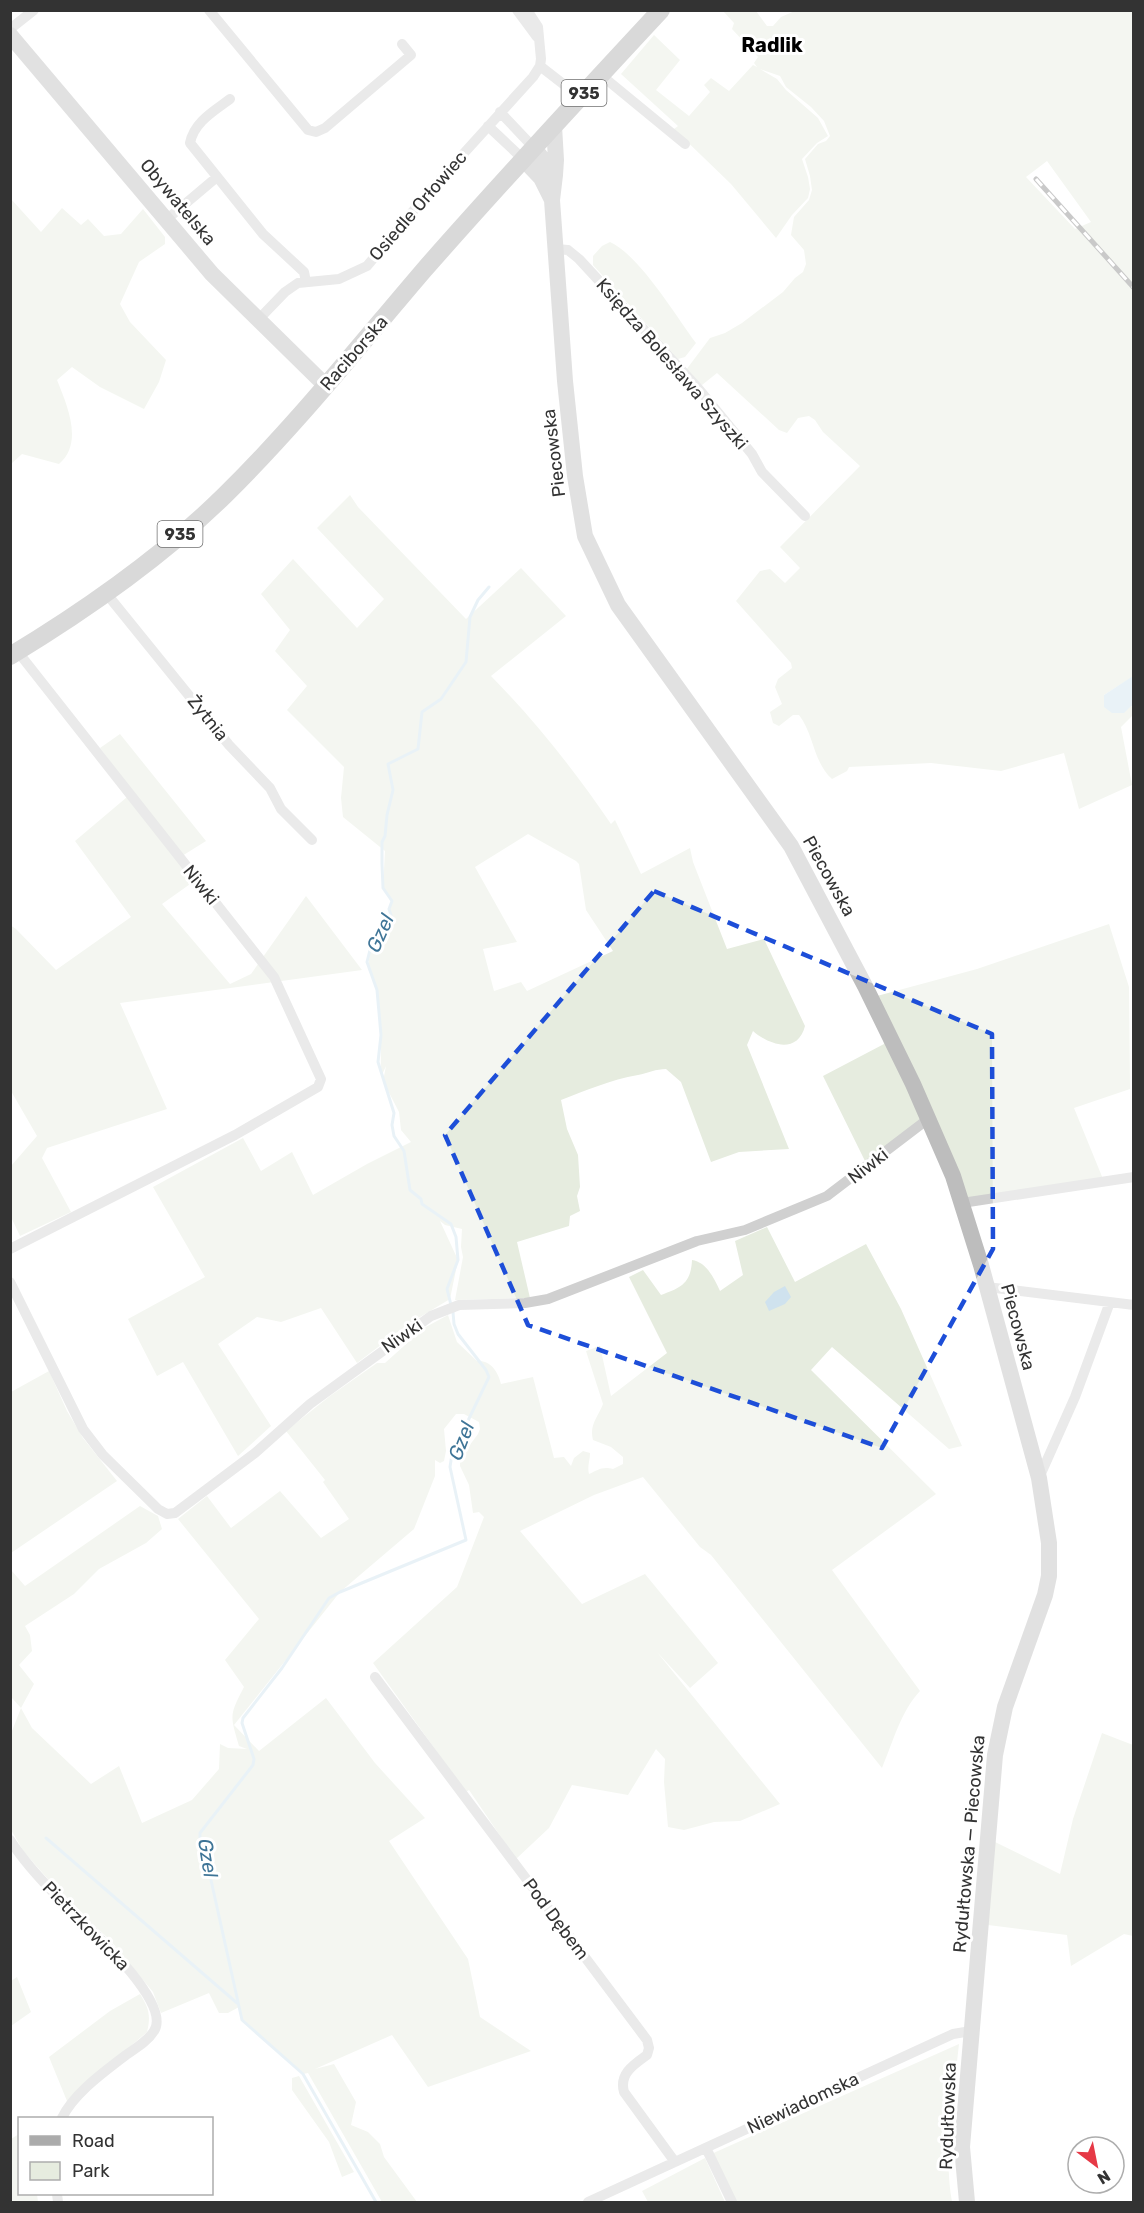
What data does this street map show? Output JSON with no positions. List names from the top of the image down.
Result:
{
  "streets": {
    "main road": ["935", "Raciborska"],
    "street": [
      "Obywatelska",
      "Osiedle Orłowiec",
      "Księdza Bolesława Szyszki",
      "Piecowska",
      "Żytnia",
      "Niwki",
      "Rydułtowska — Piecowska",
      "Pod Dębem",
      "Pietrzkowicka",
      "Niewiadomska",
      "Rydułtowska"
    ]
  },
  "crossings": [
    ["Obywatelska", "Osiedle Orłowiec"],
    ["Obywatelska", "Raciborska"],
    ["Raciborska", "Piecowska"],
    ["Raciborska", "Żytnia"],
    ["Raciborska", "Niwki"],
    ["Księdza Bolesława Szyszki", "Piecowska"],
    ["Piecowska", "Niwki"],
    ["Piecowska", "Rydułtowska — Piecowska"],
    ["Rydułtowska — Piecowska", "Niewiadomska"],
    ["Rydułtowska — Piecowska", "Rydułtowska"],
    ["Pod Dębem", "Niewiadomska"],
    ["Niewiadomska", "Rydułtowska"]
  ],
  "districts": ["Radlik"],
  "water": ["Gzel"],
  "legend": ["Road", "Park"],
  "north": "bottom right"
}
